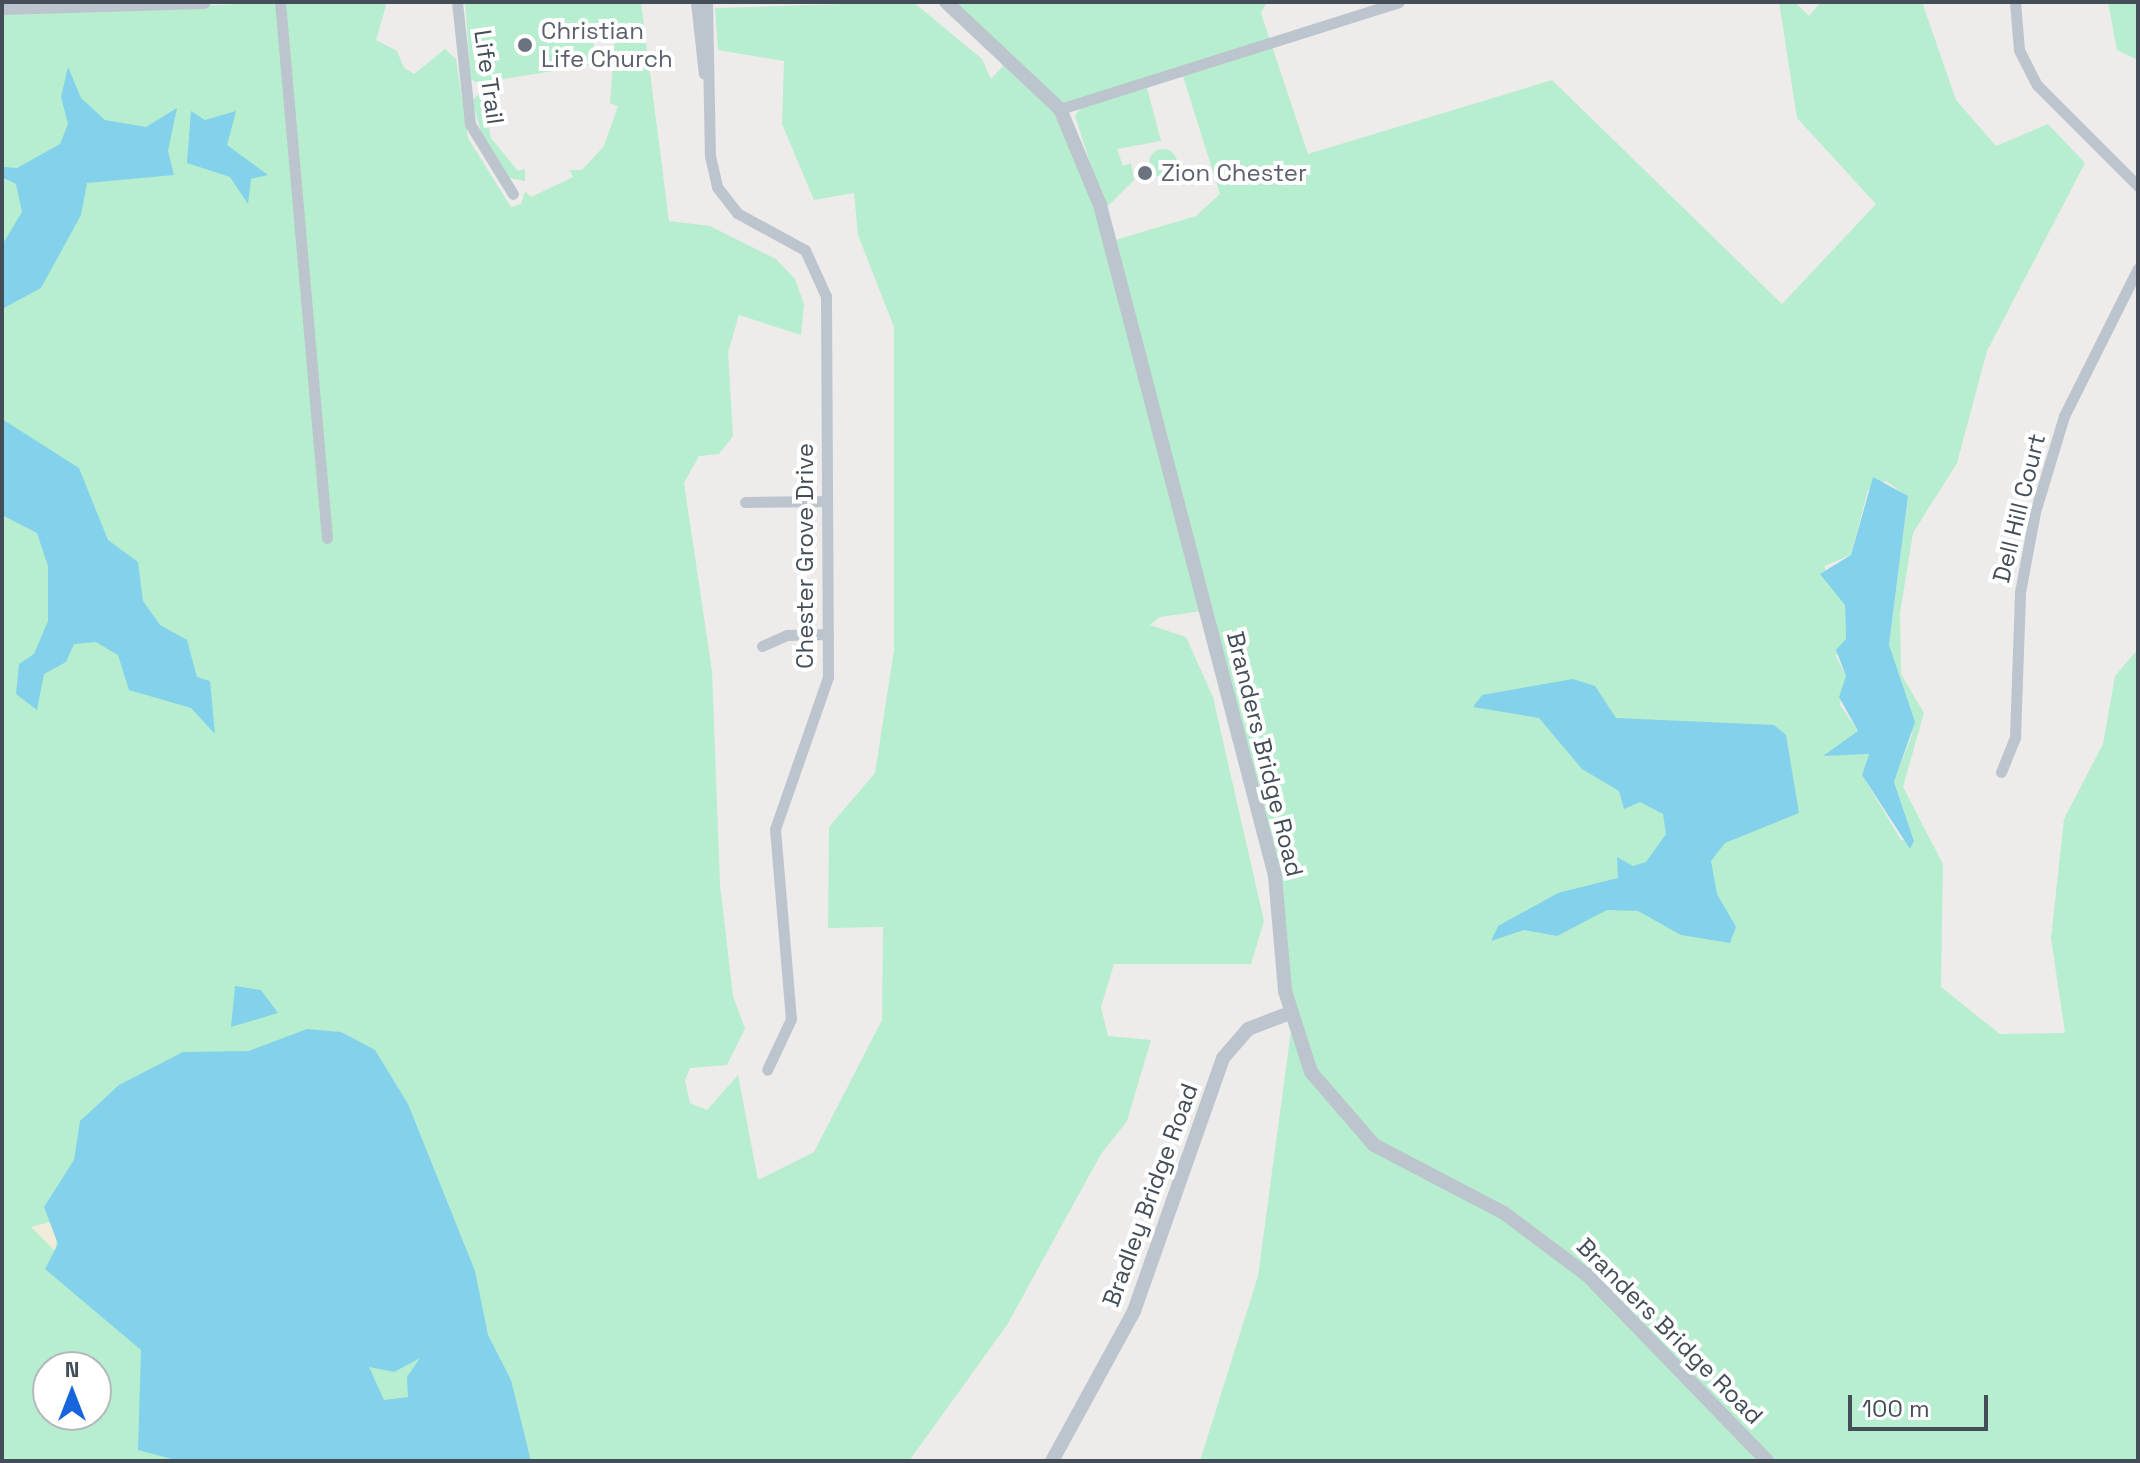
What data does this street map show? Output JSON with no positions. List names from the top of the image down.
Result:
{
  "streets": {
    "street": [
      "Life Trail",
      "Dell Hill Court",
      "Chester Grove Drive",
      "Branders Bridge Road",
      "Bradley Bridge Road"
    ]
  },
  "crossings": [
    ["Branders Bridge Road", "Bradley Bridge Road"]
  ],
  "places": ["Christian Life Church", "Zion Chester"],
  "scale_bar": "100 m",
  "north": "top"
}
